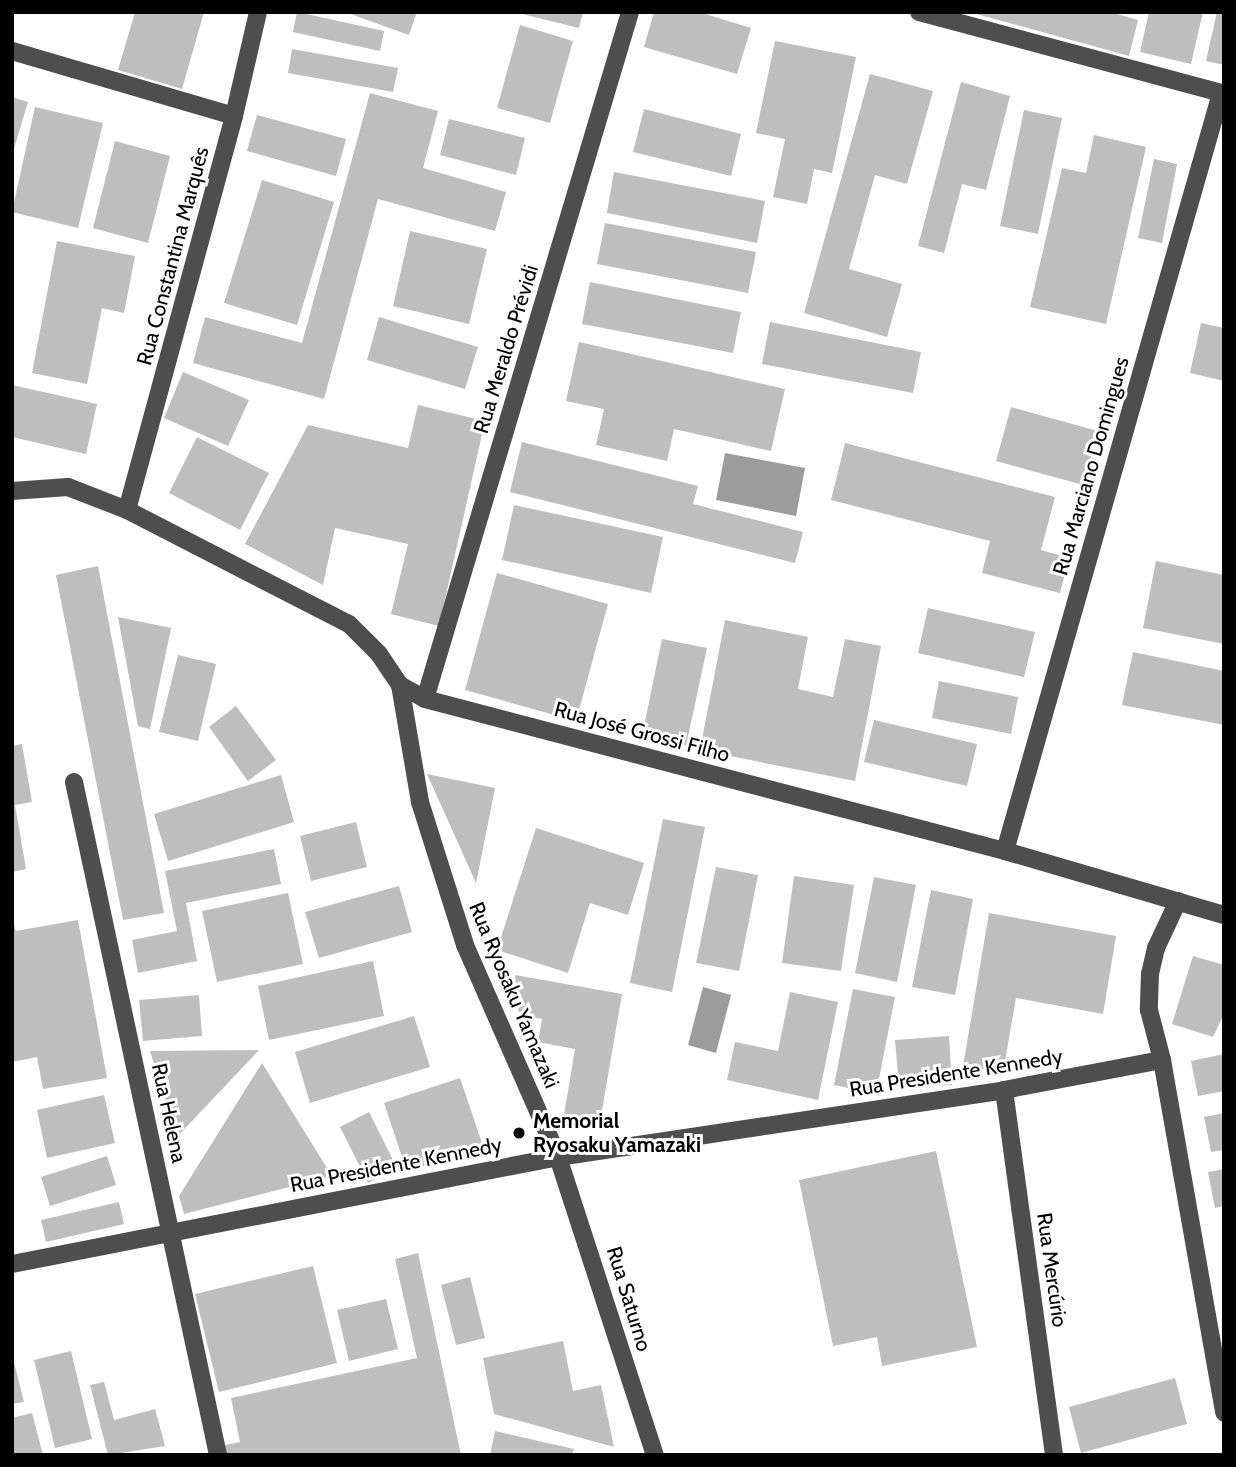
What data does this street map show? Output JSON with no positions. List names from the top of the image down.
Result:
{
  "streets": {
    "street": [
      "Rua Constantina Marquês",
      "Rua Meraldo Prévidi",
      "Rua Marciano Domingues",
      "Rua José Grossi Filho",
      "Rua Ryosaku Yamazaki",
      "Rua Presidente Kennedy",
      "Rua Helena",
      "Rua Mercúrio",
      "Rua Saturno"
    ]
  },
  "crossings": [
    ["Rua Constantina Marquês", "Rua José Grossi Filho"],
    ["Rua Meraldo Prévidi", "Rua José Grossi Filho"],
    ["Rua Marciano Domingues", "Rua José Grossi Filho"],
    ["Rua José Grossi Filho", "Rua Ryosaku Yamazaki"],
    ["Rua Ryosaku Yamazaki", "Rua Presidente Kennedy"],
    ["Rua Ryosaku Yamazaki", "Rua Saturno"],
    ["Rua Presidente Kennedy", "Rua Helena"],
    ["Rua Presidente Kennedy", "Rua Mercúrio"],
    ["Rua Presidente Kennedy", "Rua Saturno"]
  ],
  "places": ["Memorial Ryosaku Yamazaki"]
}
